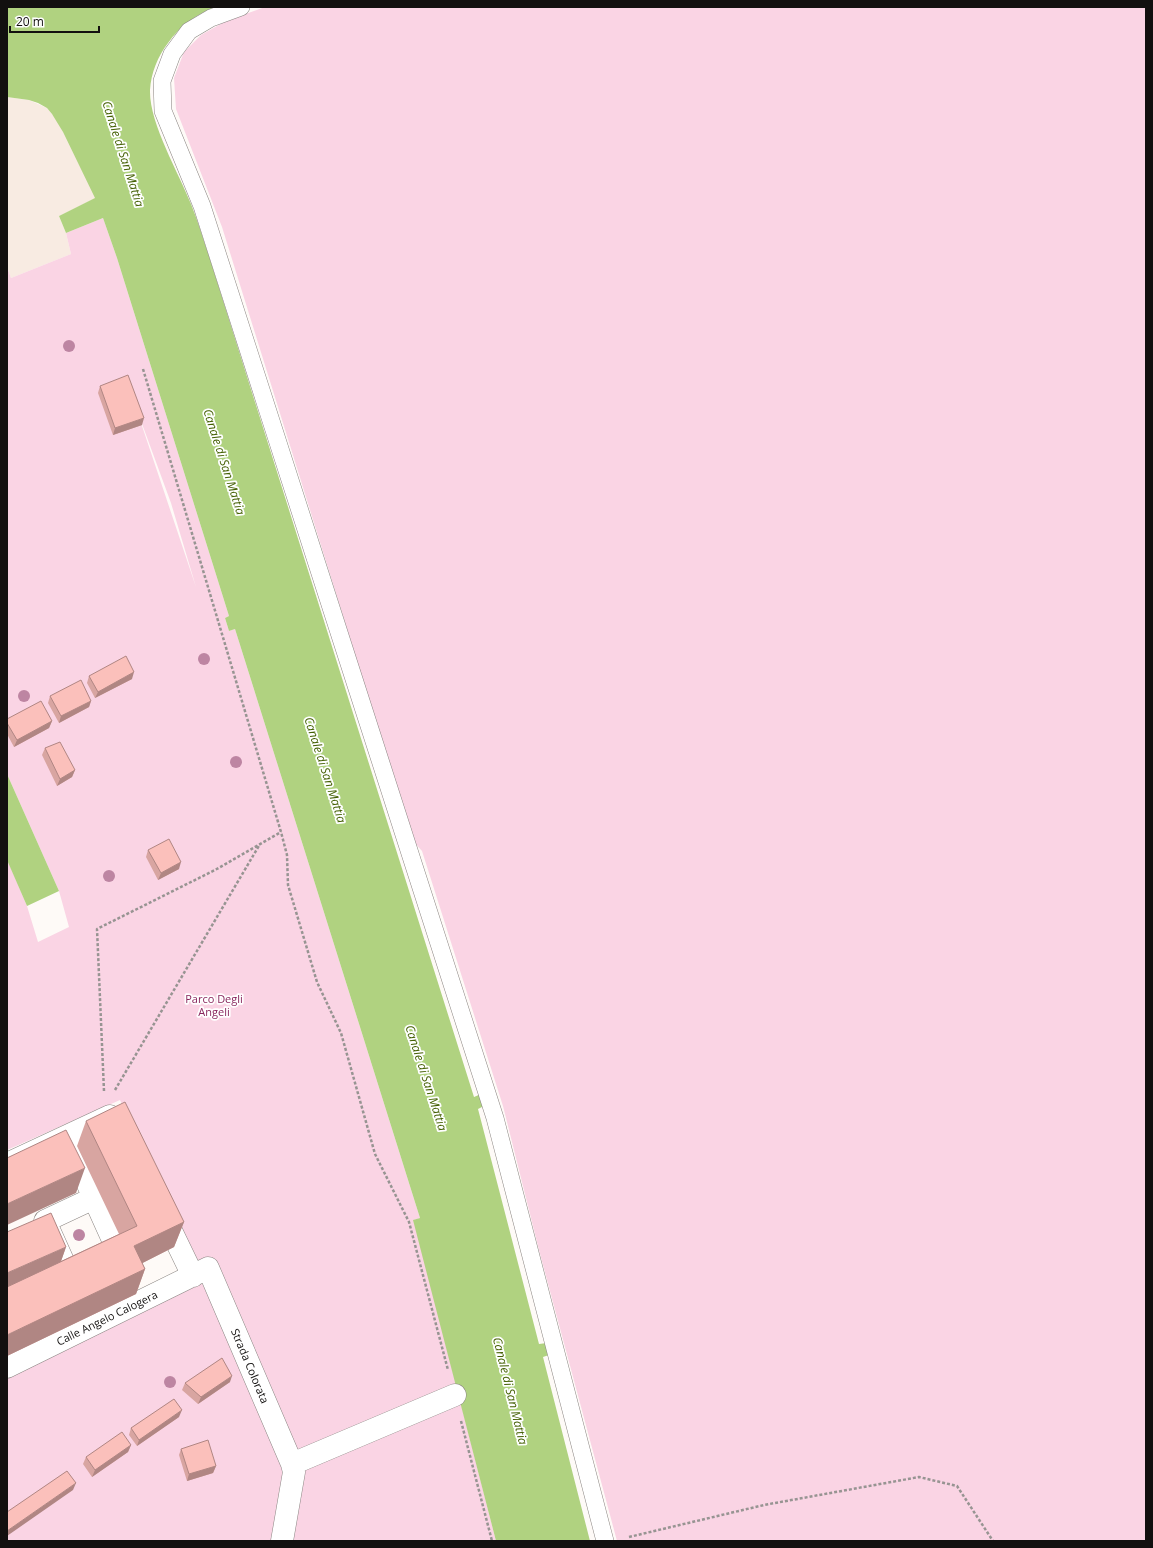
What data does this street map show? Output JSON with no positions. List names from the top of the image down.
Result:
{
  "streets": {
    "street": ["Calle Angelo Calogera", "Strada Colorata"]
  },
  "crossings": [
    ["Calle Angelo Calogera", "Strada Colorata"]
  ],
  "water": ["Canale di San Mattia"],
  "parks": ["Parco Degli Angeli"],
  "scale_bar": "20 m"
}
